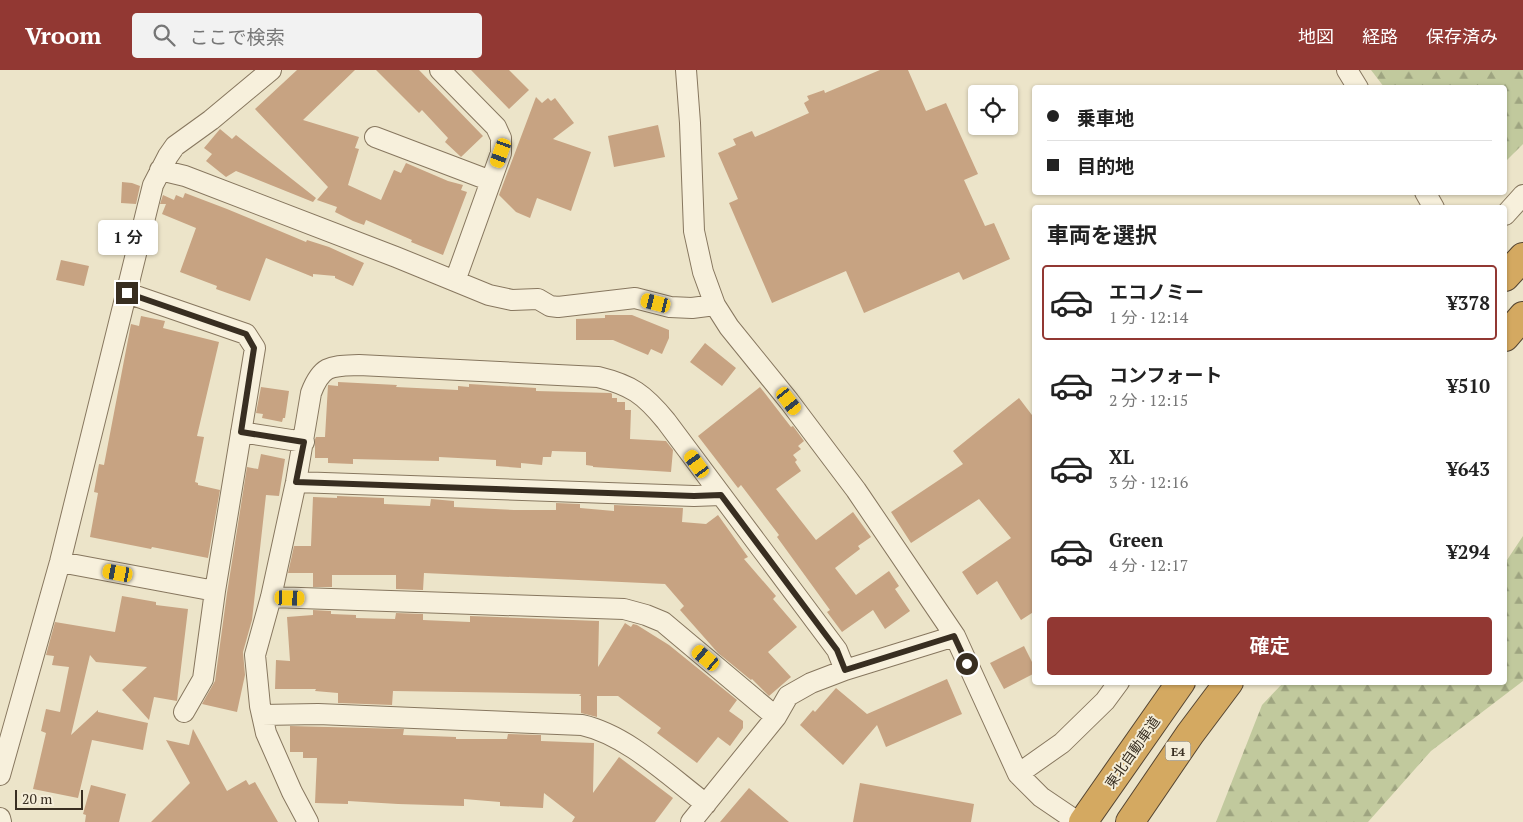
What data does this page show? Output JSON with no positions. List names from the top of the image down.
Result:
{
  "streets": {
    "highway": ["E4", "東北自動車道"]
  },
  "scale_bar": "20 m",
  "page": {
    "header": "Vroom",
    "search": "ここで検索",
    "nav": ["地図", "経路", "保存済み"],
    "banner": ["乗車地", "目的地"],
    "heading": "車両を選択",
    "bubble": "1 分",
    "list": [
      {
        "name": "エコノミー",
        "note": "1 分 · 12:14",
        "value": "¥378"
      },
      {
        "name": "コンフォート",
        "note": "2 分 · 12:15",
        "value": "¥510"
      },
      {
        "name": "XL",
        "note": "3 分 · 12:16",
        "value": "¥643"
      },
      {
        "name": "Green",
        "note": "4 分 · 12:17",
        "value": "¥294"
      }
    ],
    "buttons": "確定",
    "scale": "20 m"
  }
}
